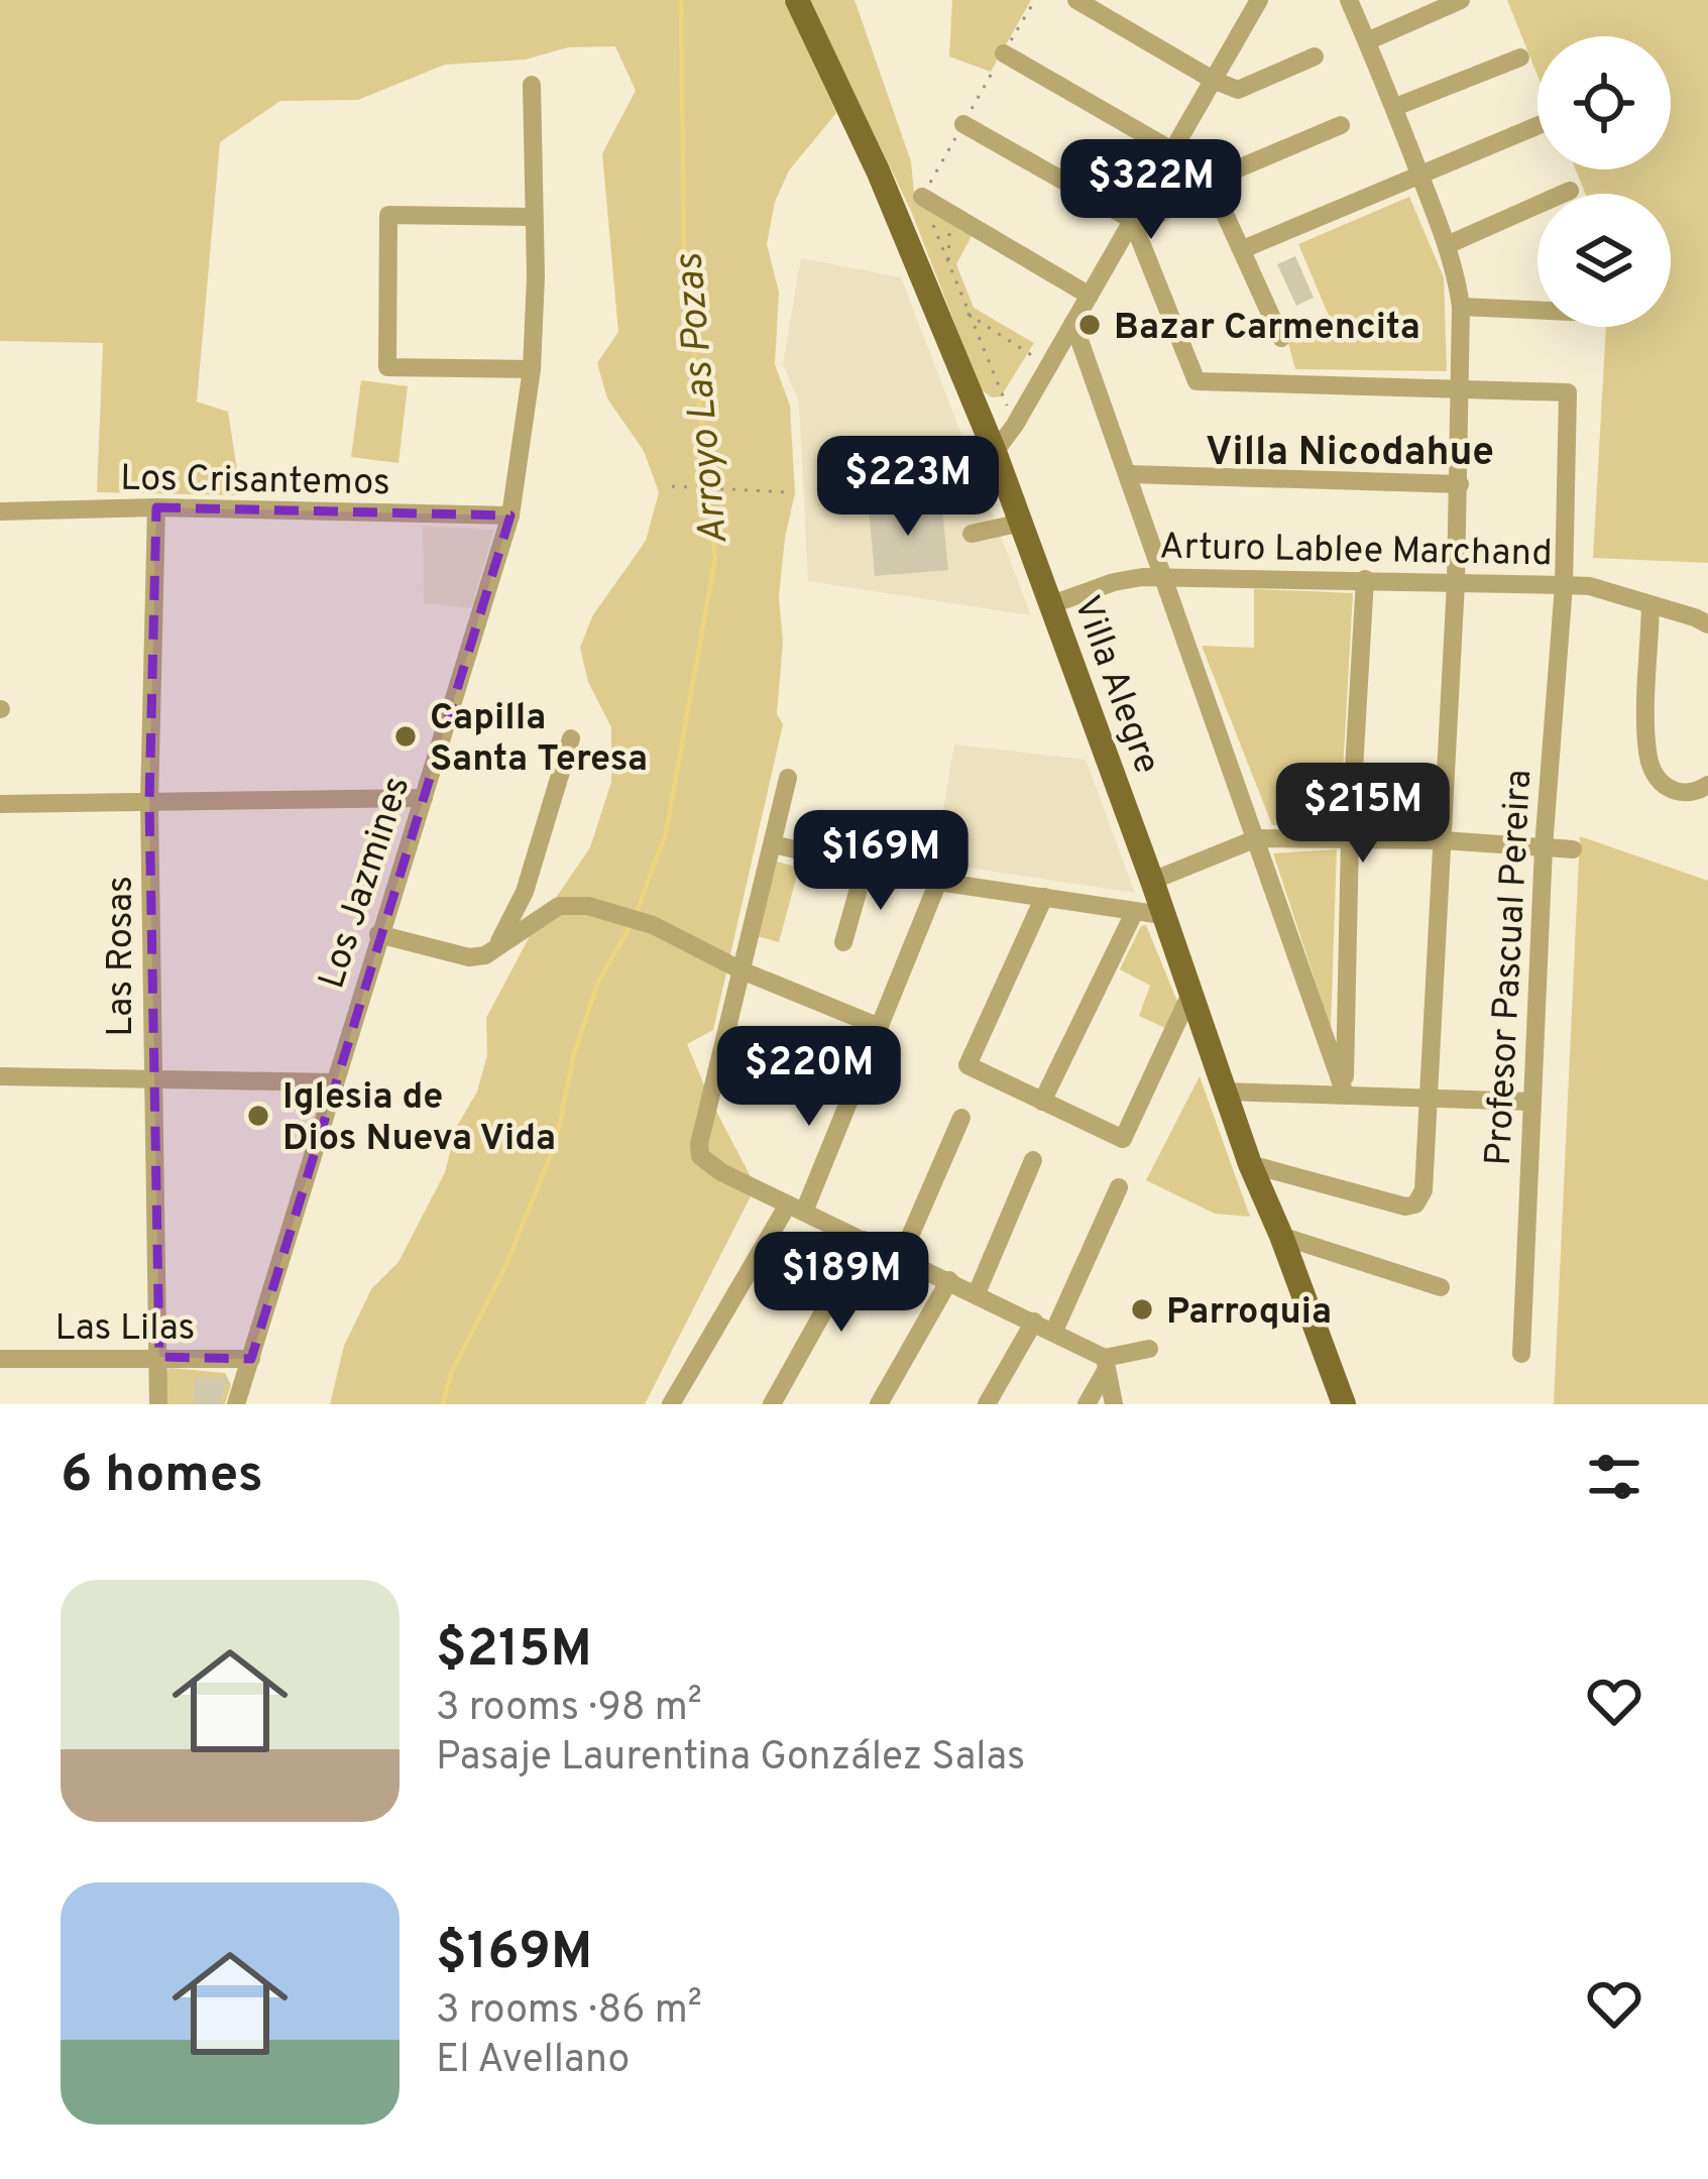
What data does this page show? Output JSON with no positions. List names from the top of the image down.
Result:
{
  "streets": {
    "main road": ["Villa Alegre"],
    "street": [
      "Los Crisantemos",
      "Arturo Lablee Marchand",
      "Los Jazmines",
      "Las Rosas",
      "Profesor Pascual Pereira",
      "Las Lilas"
    ]
  },
  "crossings": [
    ["Los Crisantemos", "Los Jazmines"],
    ["Los Crisantemos", "Las Rosas"],
    ["Arturo Lablee Marchand", "Villa Alegre"],
    ["Arturo Lablee Marchand", "Profesor Pascual Pereira"],
    ["Los Jazmines", "Las Lilas"],
    ["Las Rosas", "Las Lilas"]
  ],
  "districts": ["Villa Nicodahue"],
  "water": ["Arroyo Las Pozas"],
  "places": [
    "Bazar Carmencita",
    "Capilla Santa Teresa",
    "Iglesia de Dios Nueva Vida",
    "Parroquia"
  ],
  "page": {
    "price": [
      "$322M",
      "$223M",
      "$215M",
      "$169M",
      "$220M",
      "$189M"
    ],
    "heading": "6 homes",
    "list": [
      {
        "name": "$215M",
        "note": "3 rooms · 98 m² · Pasaje Laurentina González Salas"
      },
      {
        "name": "$169M",
        "note": "3 rooms · 86 m² · El Avellano"
      }
    ]
  }
}
